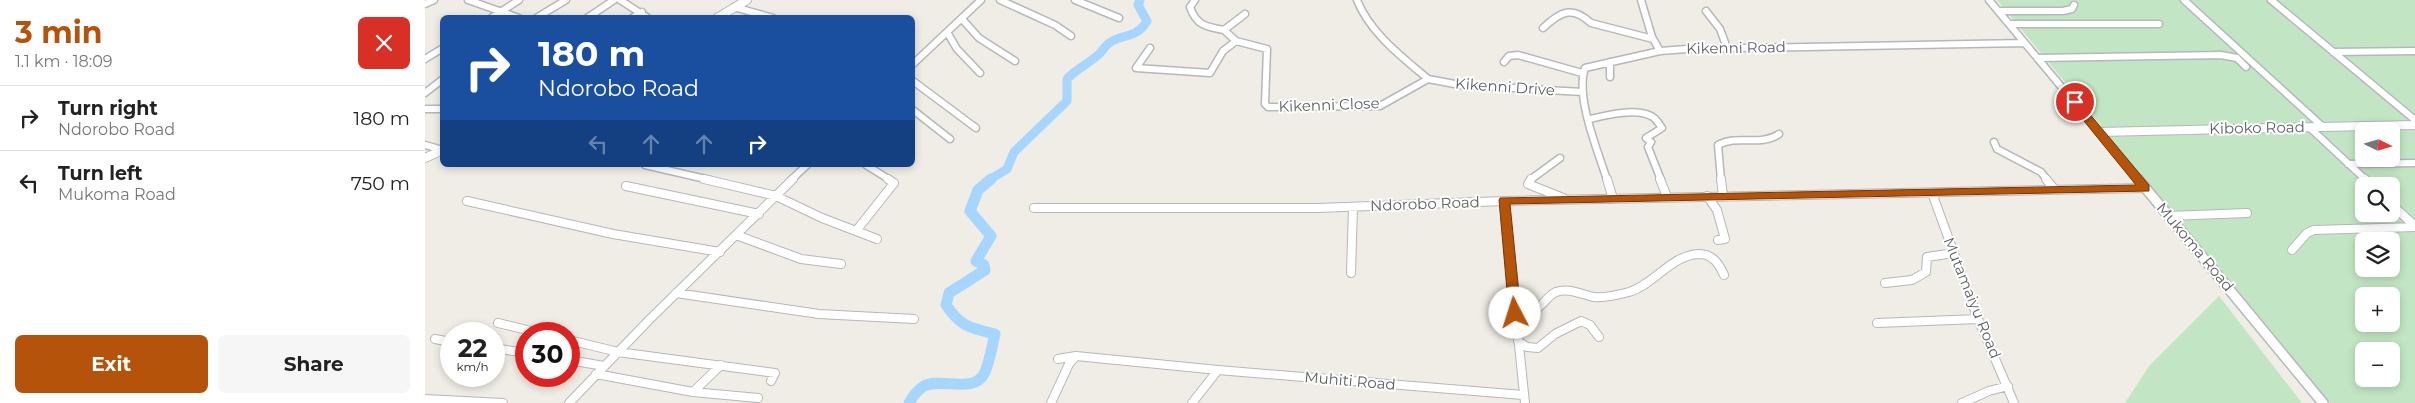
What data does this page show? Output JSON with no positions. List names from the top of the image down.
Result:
{
  "streets": {
    "street": [
      "Kikenni Road",
      "Kikenni Drive",
      "Kikenni Close",
      "Kiboko Road",
      "Ndorobo Road",
      "Mukoma Road",
      "Mutamaiyu Road",
      "Muhiti Road"
    ]
  },
  "crossings": [
    ["Kikenni Road", "Mukoma Road"],
    ["Kikenni Drive", "Kikenni Close"],
    ["Kiboko Road", "Mukoma Road"],
    ["Ndorobo Road", "Mukoma Road"],
    ["Ndorobo Road", "Mutamaiyu Road"]
  ],
  "north": "right",
  "page": {
    "heading": ["3 min", "1.1 km · 18:09"],
    "turn": ["180 m", "Ndorobo Road"],
    "list": [
      {
        "name": "Turn right",
        "note": "Ndorobo Road",
        "value": "180 m"
      },
      {
        "name": "Turn left",
        "note": "Mukoma Road",
        "value": "750 m"
      }
    ],
    "map_buttons": ["+", "−"],
    "speed": "22 km/h",
    "limit": "30",
    "buttons": ["Exit", "Share"]
  }
}
